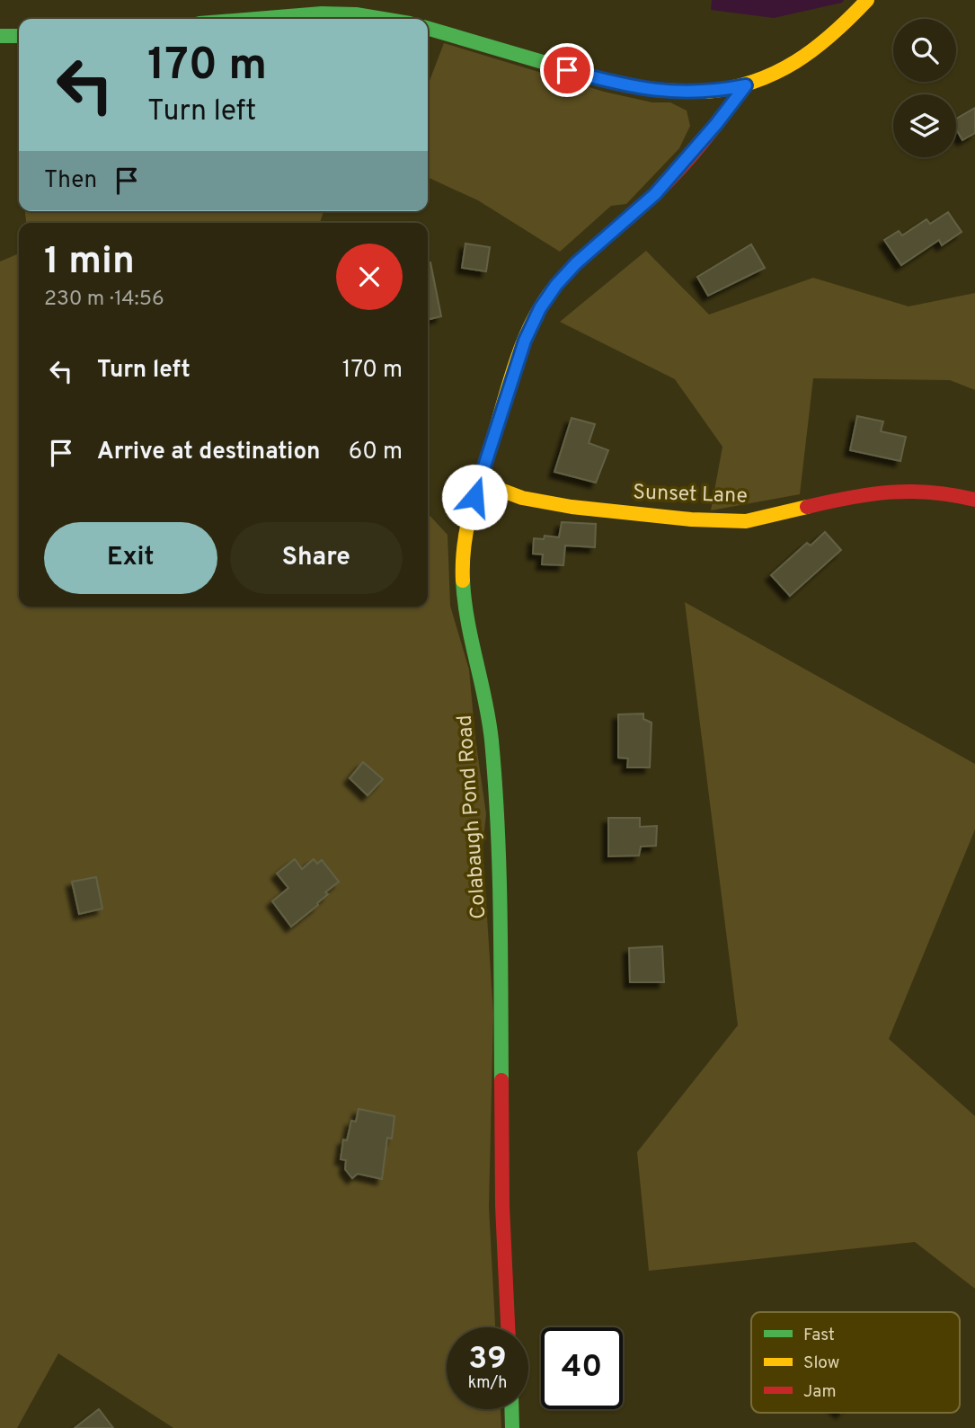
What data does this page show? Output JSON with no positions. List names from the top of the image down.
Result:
{
  "streets": {
    "street": ["Sunset Lane", "Colabaugh Pond Road"]
  },
  "crossings": [
    ["Sunset Lane", "Colabaugh Pond Road"]
  ],
  "legend": ["Fast", "Slow", "Jam"],
  "page": {
    "turn": ["170 m", "Turn left"],
    "then": "Then",
    "heading": ["1 min", "230 m · 14:56"],
    "list": [
      {
        "name": "Turn left",
        "value": "170 m"
      },
      {
        "name": "Arrive at destination",
        "value": "60 m"
      }
    ],
    "buttons": ["Exit", "Share"],
    "speed": "39 km/h",
    "limit": "40"
  }
}
